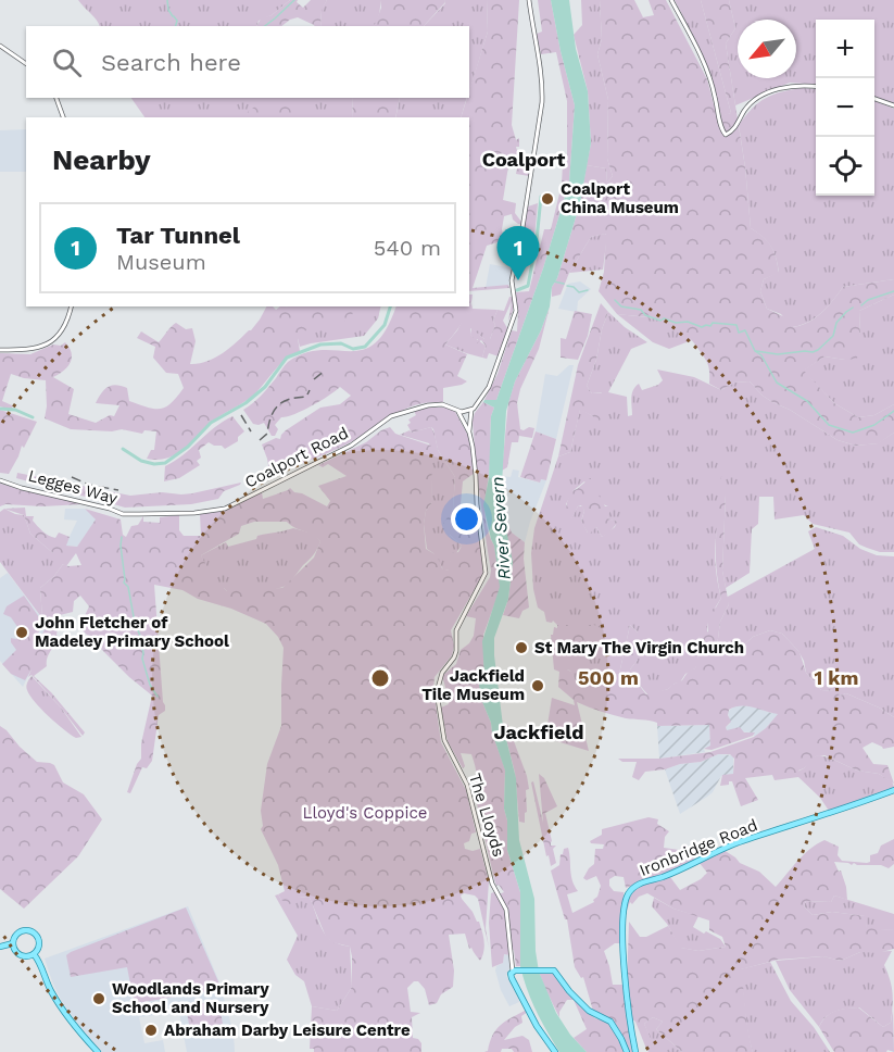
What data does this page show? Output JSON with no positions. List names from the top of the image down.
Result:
{
  "streets": {
    "main road": ["Ironbridge Road"],
    "street": ["Coalport Road", "Legges Way", "The Lloyds"]
  },
  "crossings": [
    ["Coalport Road", "Legges Way"],
    ["Coalport Road", "The Lloyds"]
  ],
  "districts": ["Coalport", "Jackfield"],
  "water": ["River Severn"],
  "parks": ["Lloyd's Coppice"],
  "places": [
    "Coalport China Museum",
    "John Fletcher of Madeley Primary School",
    "St Mary The Virgin Church",
    "Jackfield Tile Museum",
    "Woodlands Primary School and Nursery",
    "Abraham Darby Leisure Centre"
  ],
  "north": "bottom left",
  "page": {
    "map_buttons": ["+", "−"],
    "search": "Search here",
    "heading": "Nearby",
    "list": [
      {
        "mark": "1",
        "name": "Tar Tunnel",
        "note": "Museum",
        "value": "540 m"
      }
    ],
    "pins": "1"
  },
  "rings": ["500 m", "1 km"]
}
